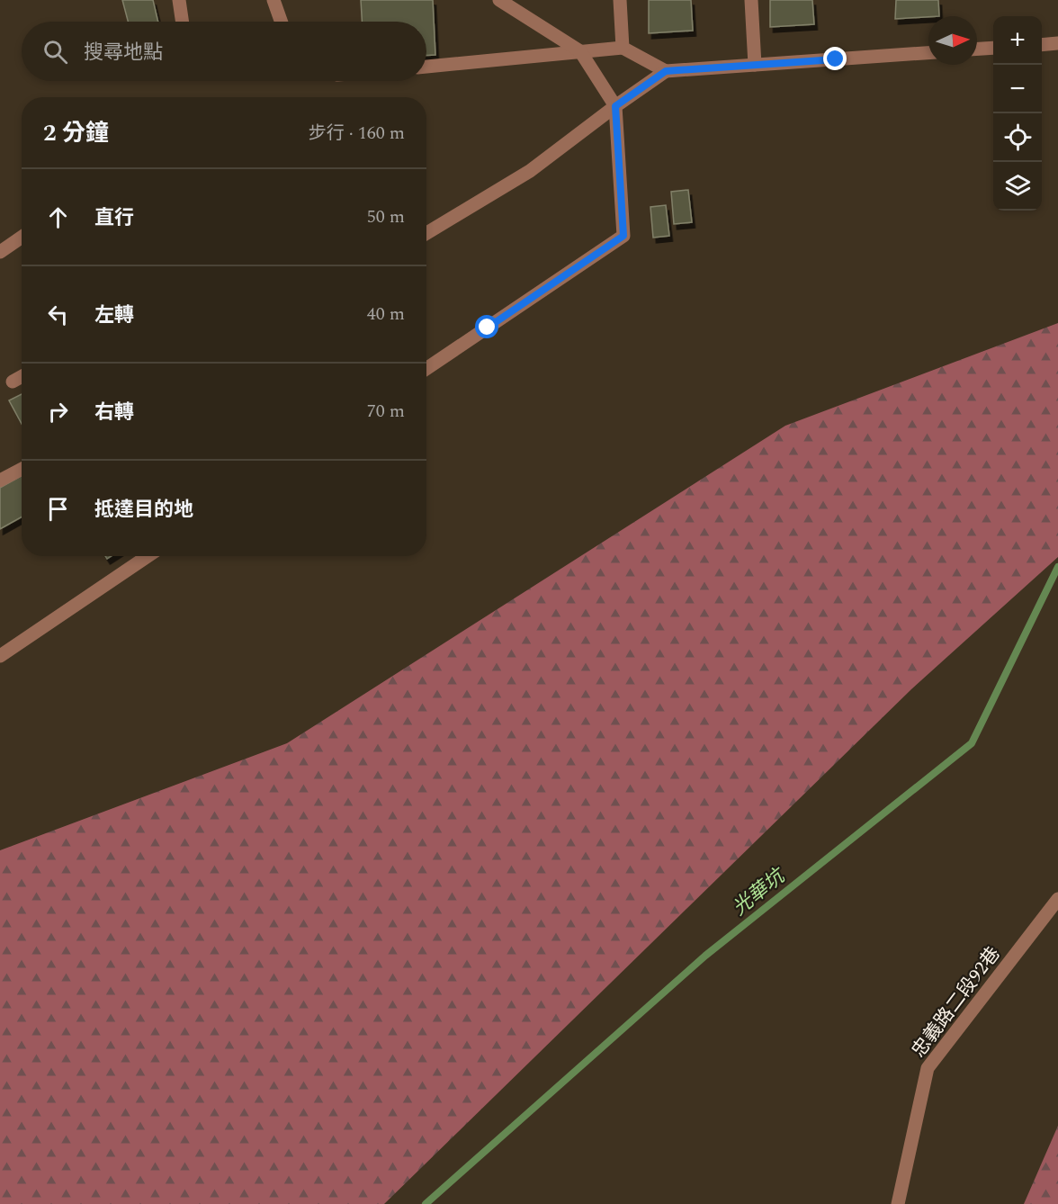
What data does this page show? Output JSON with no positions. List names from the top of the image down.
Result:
{
  "streets": {
    "street": ["忠義路二段92巷"]
  },
  "water": ["光華坑"],
  "north": "right",
  "page": {
    "map_buttons": ["+", "−"],
    "search": "搜尋地點",
    "heading": ["2 分鐘", "步行 · 160 m"],
    "list": [
      ["直行", "50 m"],
      ["左轉", "40 m"],
      ["右轉", "70 m"],
      "抵達目的地"
    ]
  }
}
